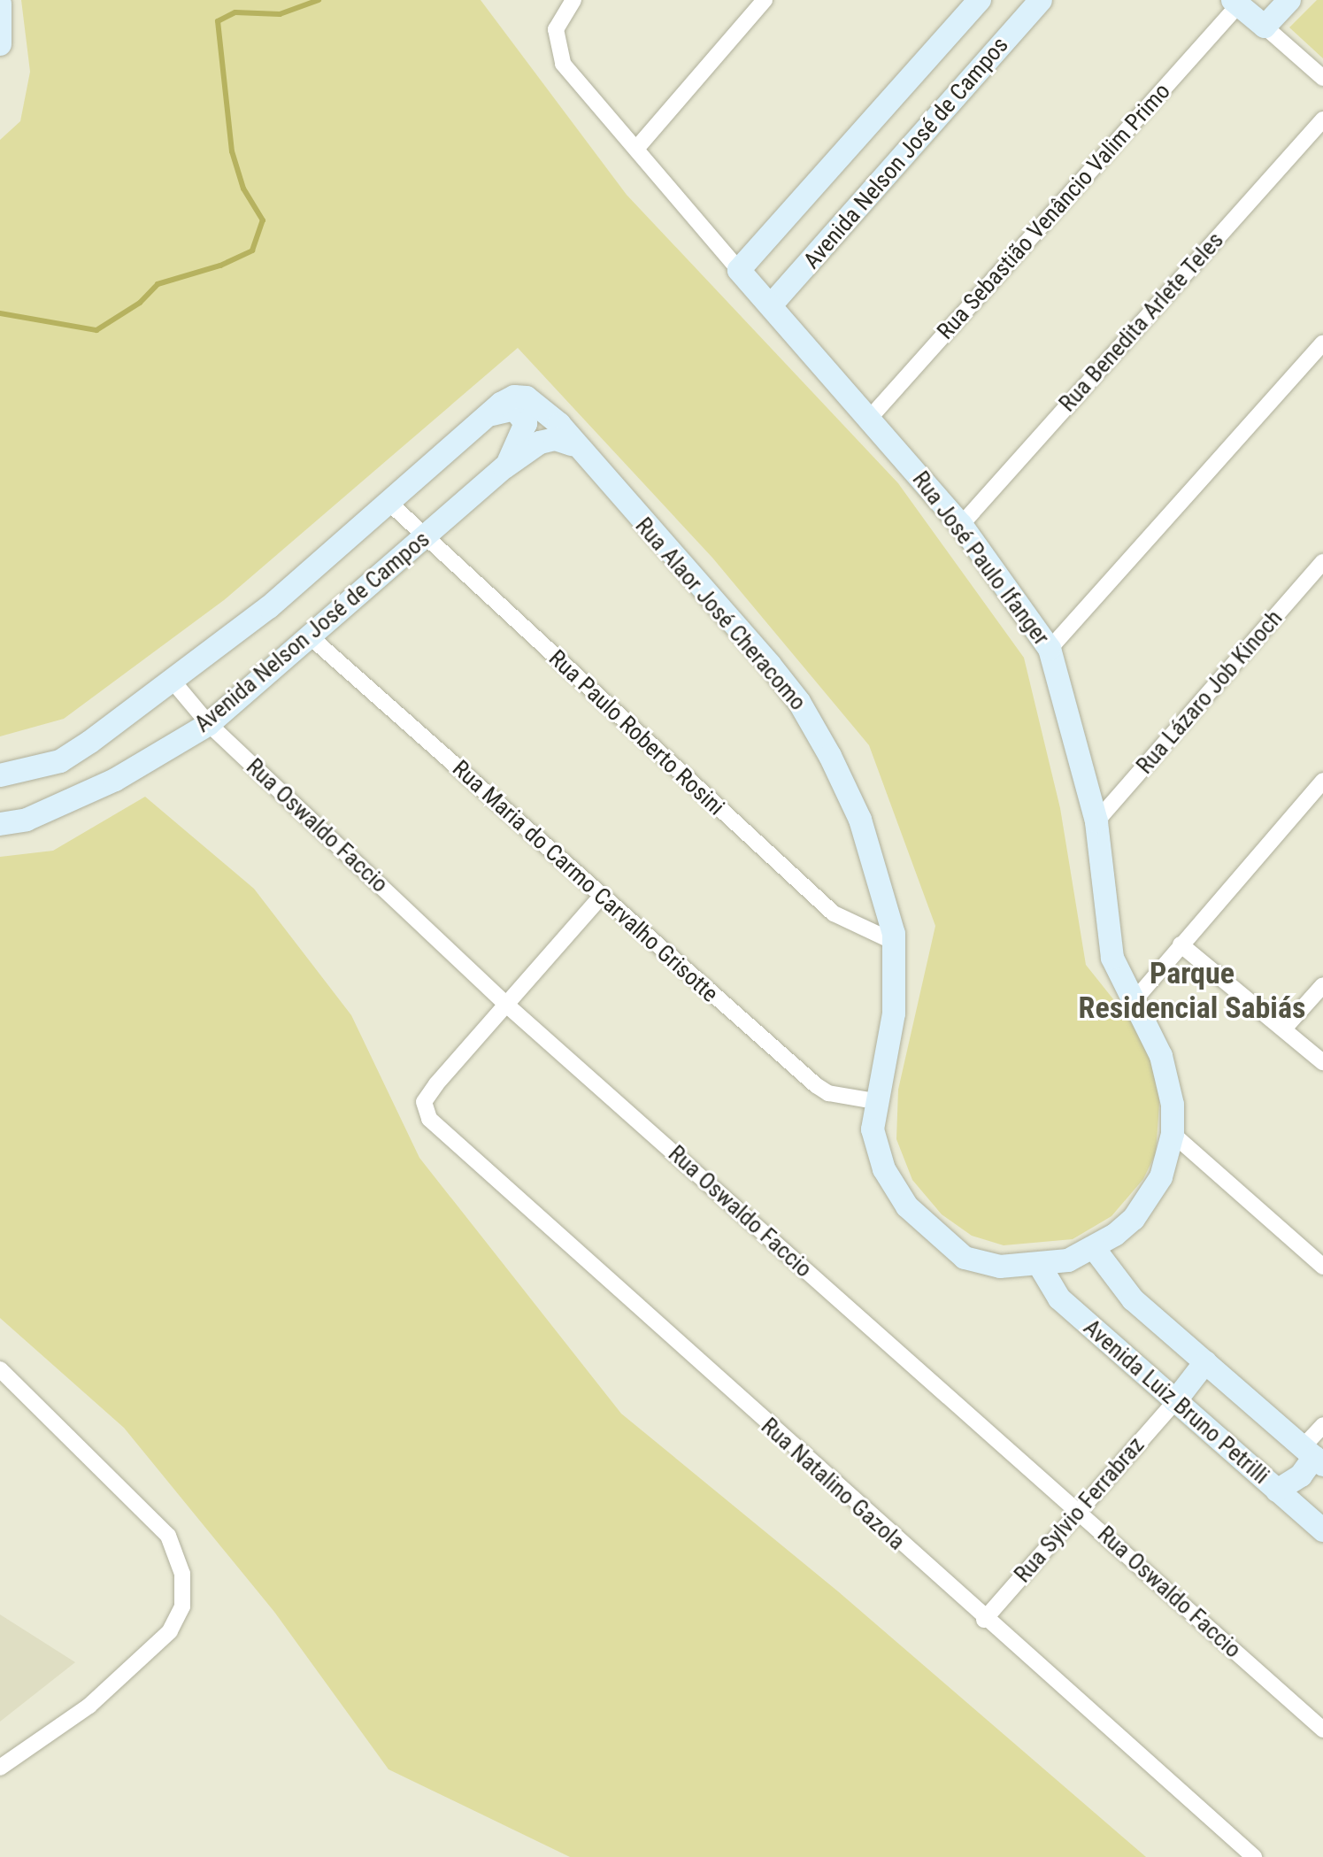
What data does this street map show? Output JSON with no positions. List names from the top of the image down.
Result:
{
  "streets": {
    "main road": [
      "Avenida Nelson José de Campos",
      "Rua José Paulo Ifanger",
      "Rua Alaor José Cheracomo",
      "Avenida Luiz Bruno Petrilli"
    ],
    "street": [
      "Rua Sebastião Venâncio Valim Primo",
      "Rua Benedita Arlete Teles",
      "Rua Lázaro Job Kinoch",
      "Rua Paulo Roberto Rosini",
      "Rua Oswaldo Faccio",
      "Rua Maria do Carmo Carvalho Grisotte",
      "Rua Natalino Gazola",
      "Rua Sylvio Ferrabraz"
    ]
  },
  "crossings": [
    ["Avenida Nelson José de Campos", "Rua José Paulo Ifanger"],
    ["Avenida Nelson José de Campos", "Rua Alaor José Cheracomo"],
    ["Avenida Nelson José de Campos", "Rua Paulo Roberto Rosini"],
    ["Avenida Nelson José de Campos", "Rua Oswaldo Faccio"],
    ["Avenida Nelson José de Campos", "Rua Maria do Carmo Carvalho Grisotte"],
    ["Rua Sebastião Venâncio Valim Primo", "Rua José Paulo Ifanger"],
    ["Rua Benedita Arlete Teles", "Rua José Paulo Ifanger"],
    ["Rua José Paulo Ifanger", "Rua Alaor José Cheracomo"],
    ["Rua José Paulo Ifanger", "Rua Lázaro Job Kinoch"],
    ["Rua Alaor José Cheracomo", "Rua Paulo Roberto Rosini"],
    ["Rua Alaor José Cheracomo", "Rua Maria do Carmo Carvalho Grisotte"],
    ["Rua Alaor José Cheracomo", "Avenida Luiz Bruno Petrilli"],
    ["Rua Oswaldo Faccio", "Rua Natalino Gazola"],
    ["Rua Oswaldo Faccio", "Rua Sylvio Ferrabraz"],
    ["Avenida Luiz Bruno Petrilli", "Rua Sylvio Ferrabraz"],
    ["Rua Natalino Gazola", "Rua Sylvio Ferrabraz"]
  ],
  "districts": ["Parque Residencial Sabiás"]
}
